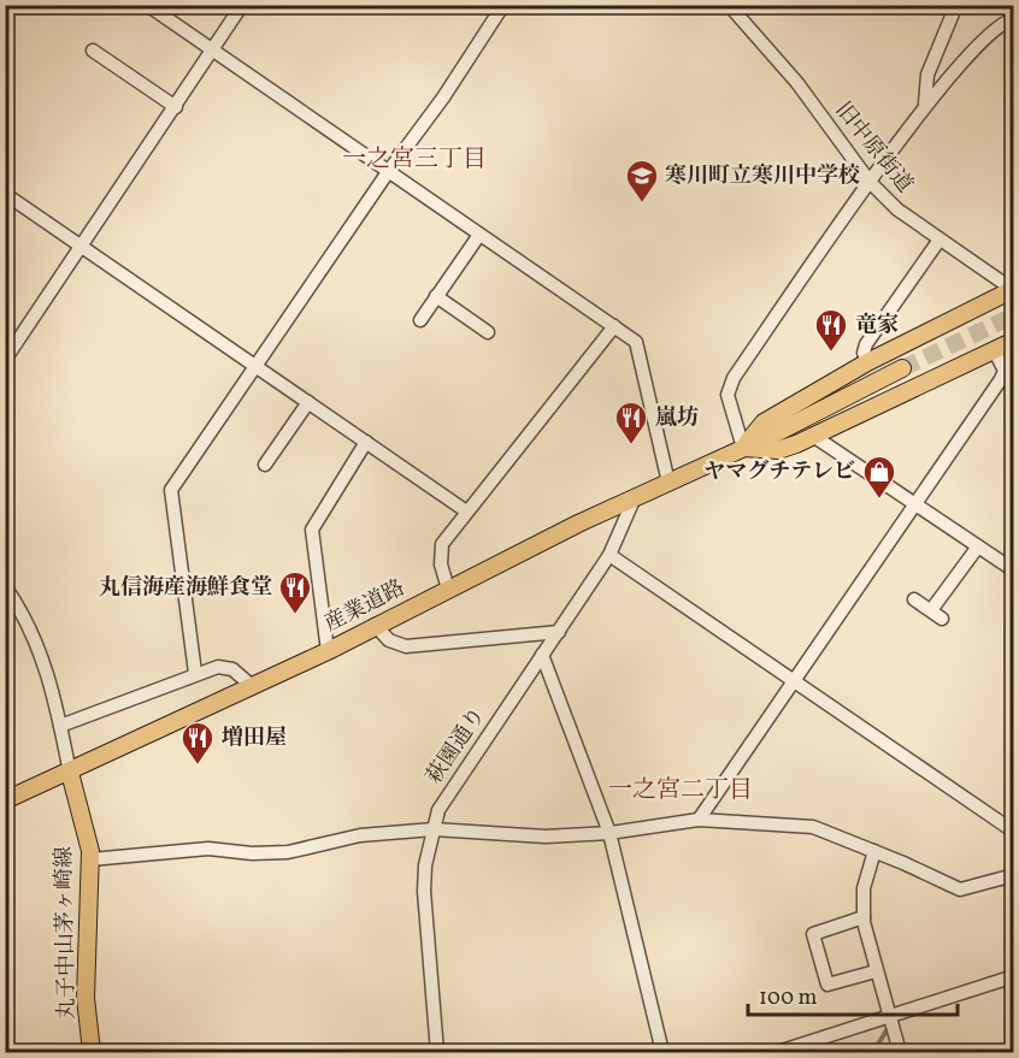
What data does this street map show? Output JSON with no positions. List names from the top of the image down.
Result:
{
  "streets": {
    "main road": ["産業道路", "丸子中山茅ヶ崎線"],
    "street": ["旧中原街道", "萩園通り"]
  },
  "crossings": [
    ["産業道路", "萩園通り"],
    ["産業道路", "丸子中山茅ヶ崎線"]
  ],
  "districts": ["一之宮三丁目", "一之宮二丁目"],
  "places": {
    "school or university": ["寒川町立寒川中学校"],
    "restaurant": [
      "竜家",
      "嵐坊",
      "丸信海産海鮮食堂",
      "増田屋"
    ],
    "shop": ["ヤマグチテレビ"]
  },
  "scale_bar": "100 m"
}
